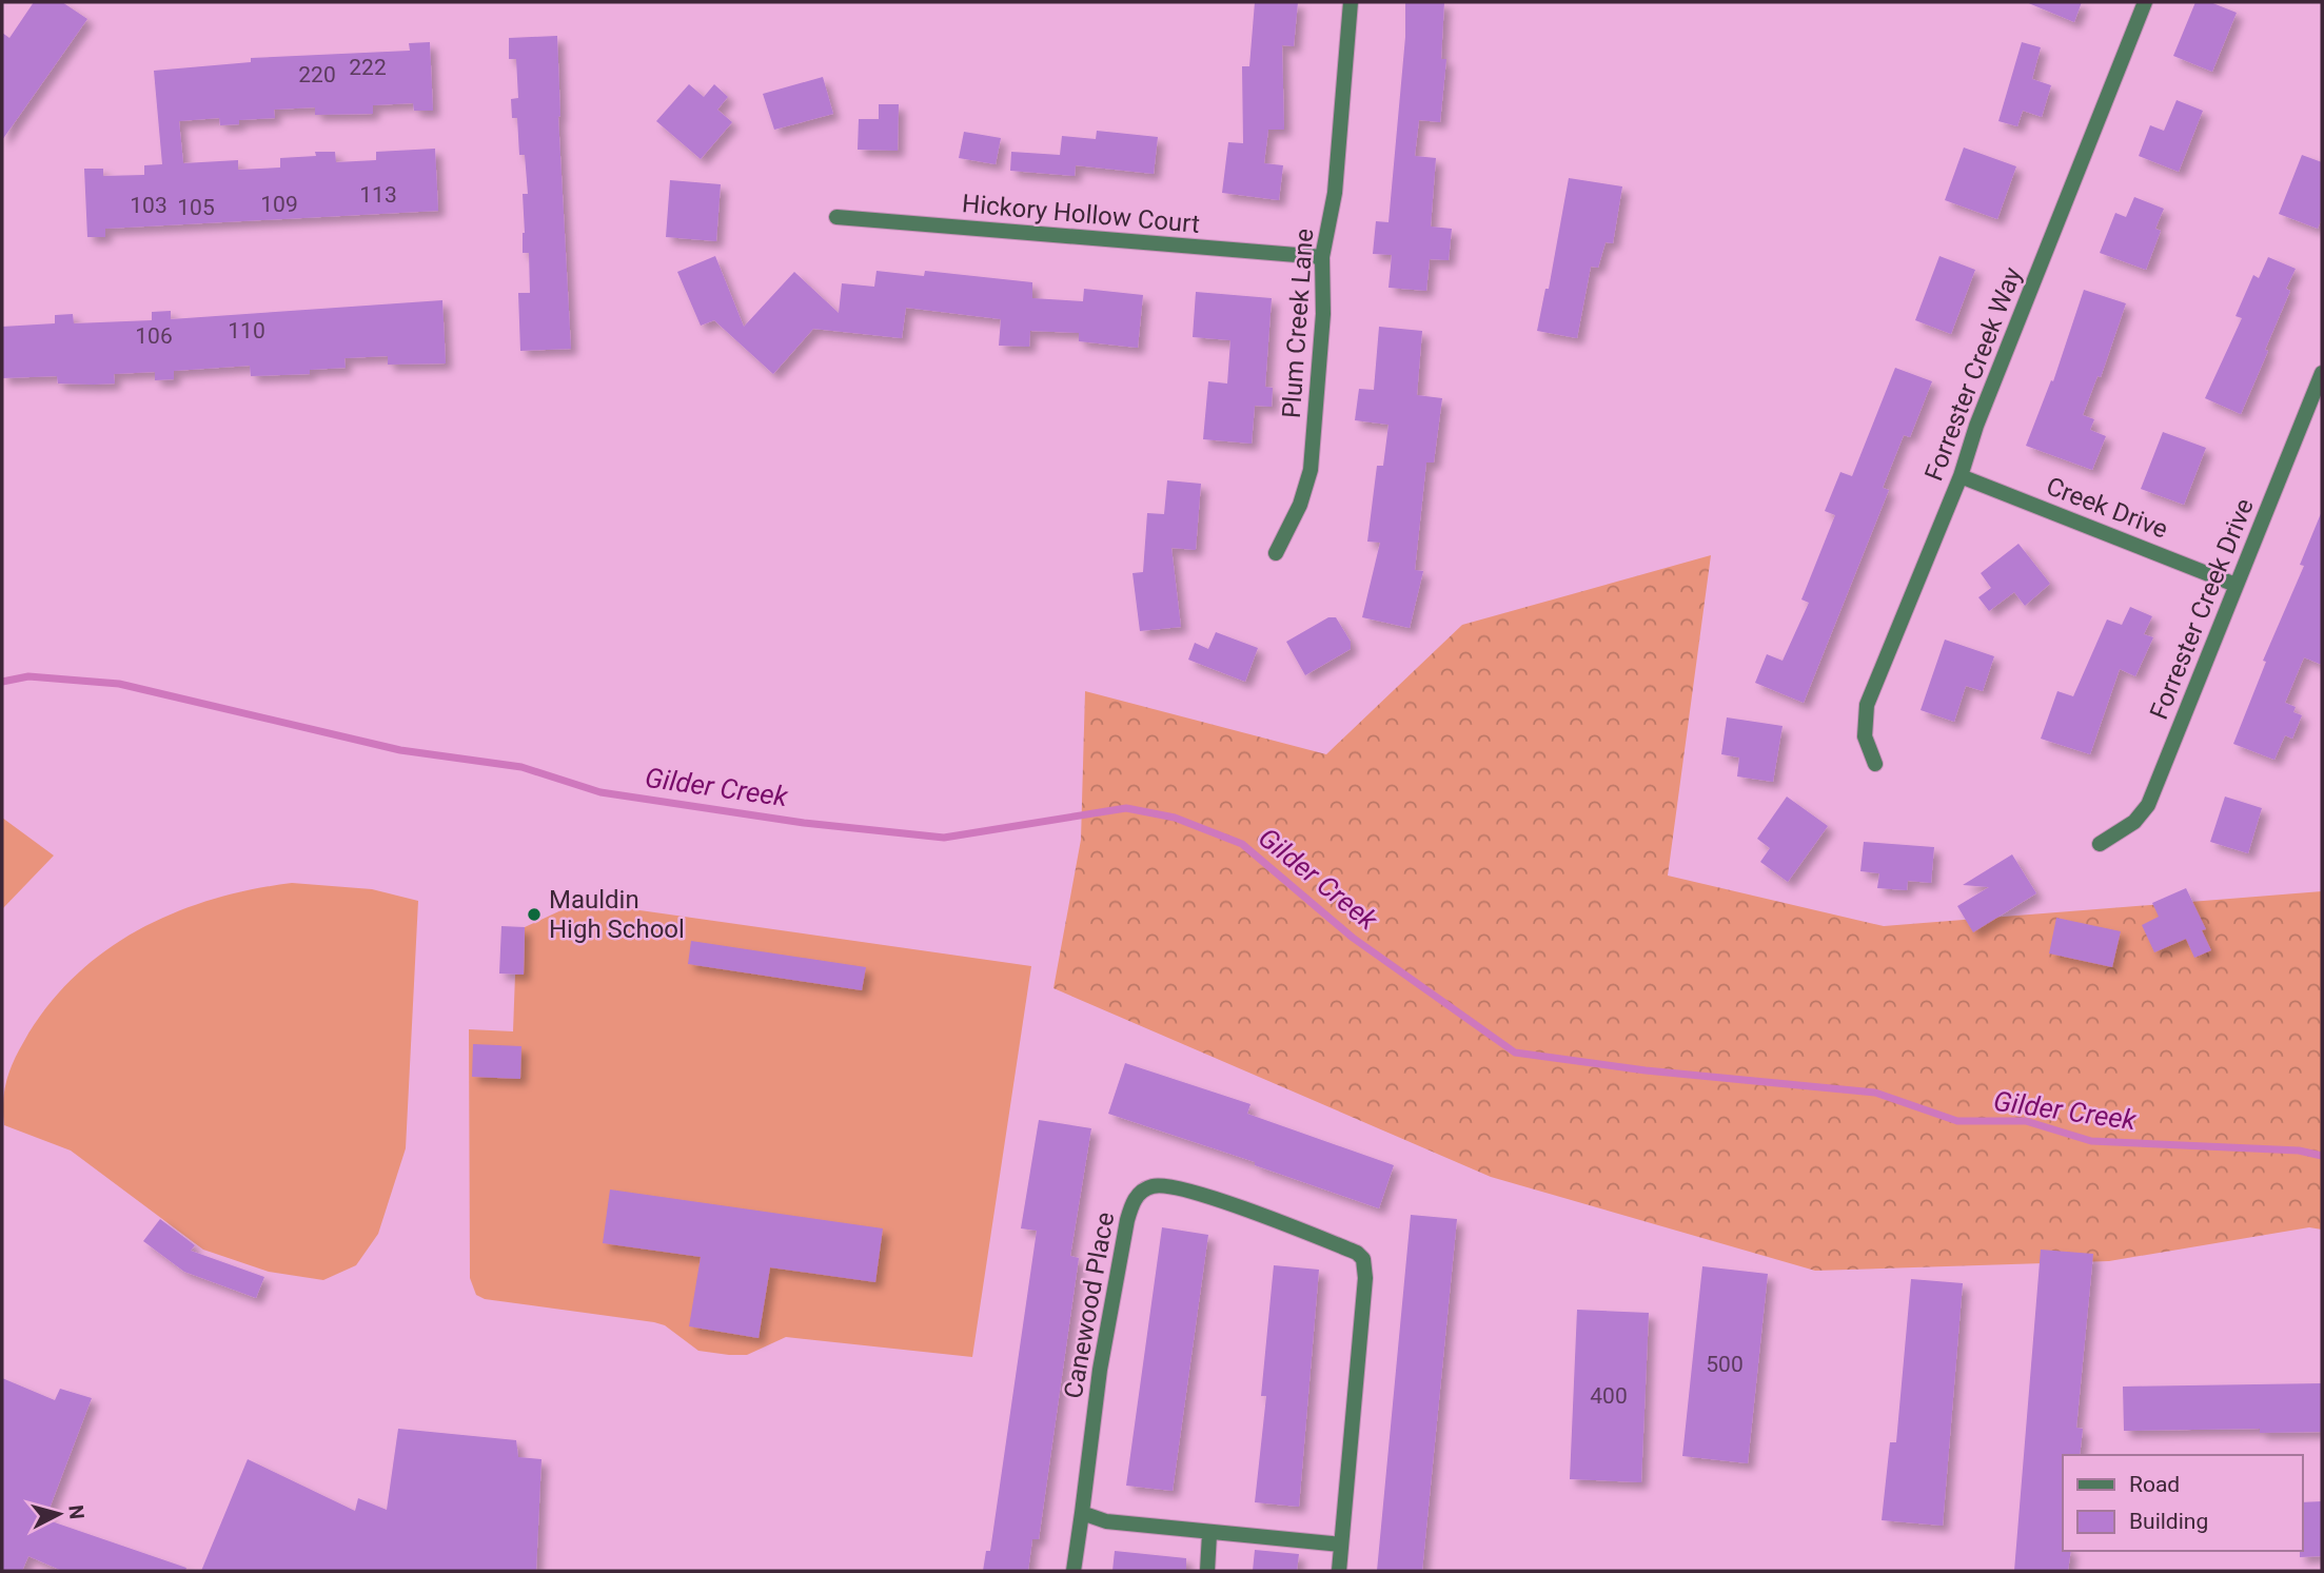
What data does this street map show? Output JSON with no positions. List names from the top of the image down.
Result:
{
  "streets": {
    "street": [
      "Hickory Hollow Court",
      "Plum Creek Lane",
      "Forrester Creek Way",
      "Creek Drive",
      "Forrester Creek Drive",
      "Canewood Place"
    ]
  },
  "crossings": [
    ["Hickory Hollow Court", "Plum Creek Lane"],
    ["Forrester Creek Way", "Creek Drive"],
    ["Creek Drive", "Forrester Creek Drive"]
  ],
  "water": ["Gilder Creek"],
  "places": ["Mauldin High School"],
  "house_numbers": [
    "222",
    "220",
    "113",
    "109",
    "103",
    "105",
    "110",
    "106",
    "500",
    "400"
  ],
  "legend": ["Road", "Building"],
  "north": "right"
}
